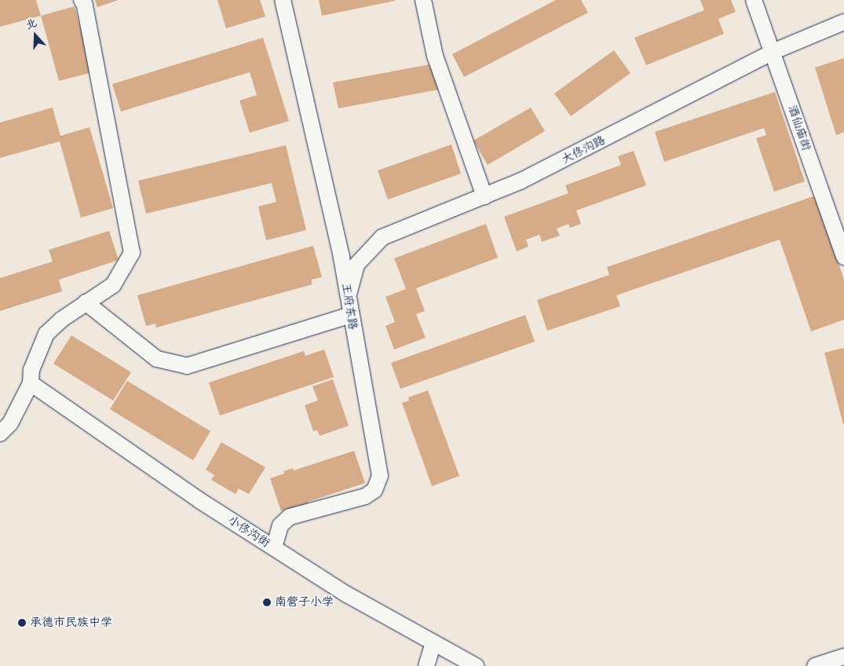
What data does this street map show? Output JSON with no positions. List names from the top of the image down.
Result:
{
  "streets": {
    "street": [
      "酒仙庙街",
      "大佟沟路",
      "王府东路",
      "小佟沟街"
    ]
  },
  "crossings": [
    ["酒仙庙街", "大佟沟路"],
    ["大佟沟路", "王府东路"],
    ["王府东路", "小佟沟街"]
  ],
  "places": ["南营子小学", "承德市民族中学"],
  "north": "top"
}
